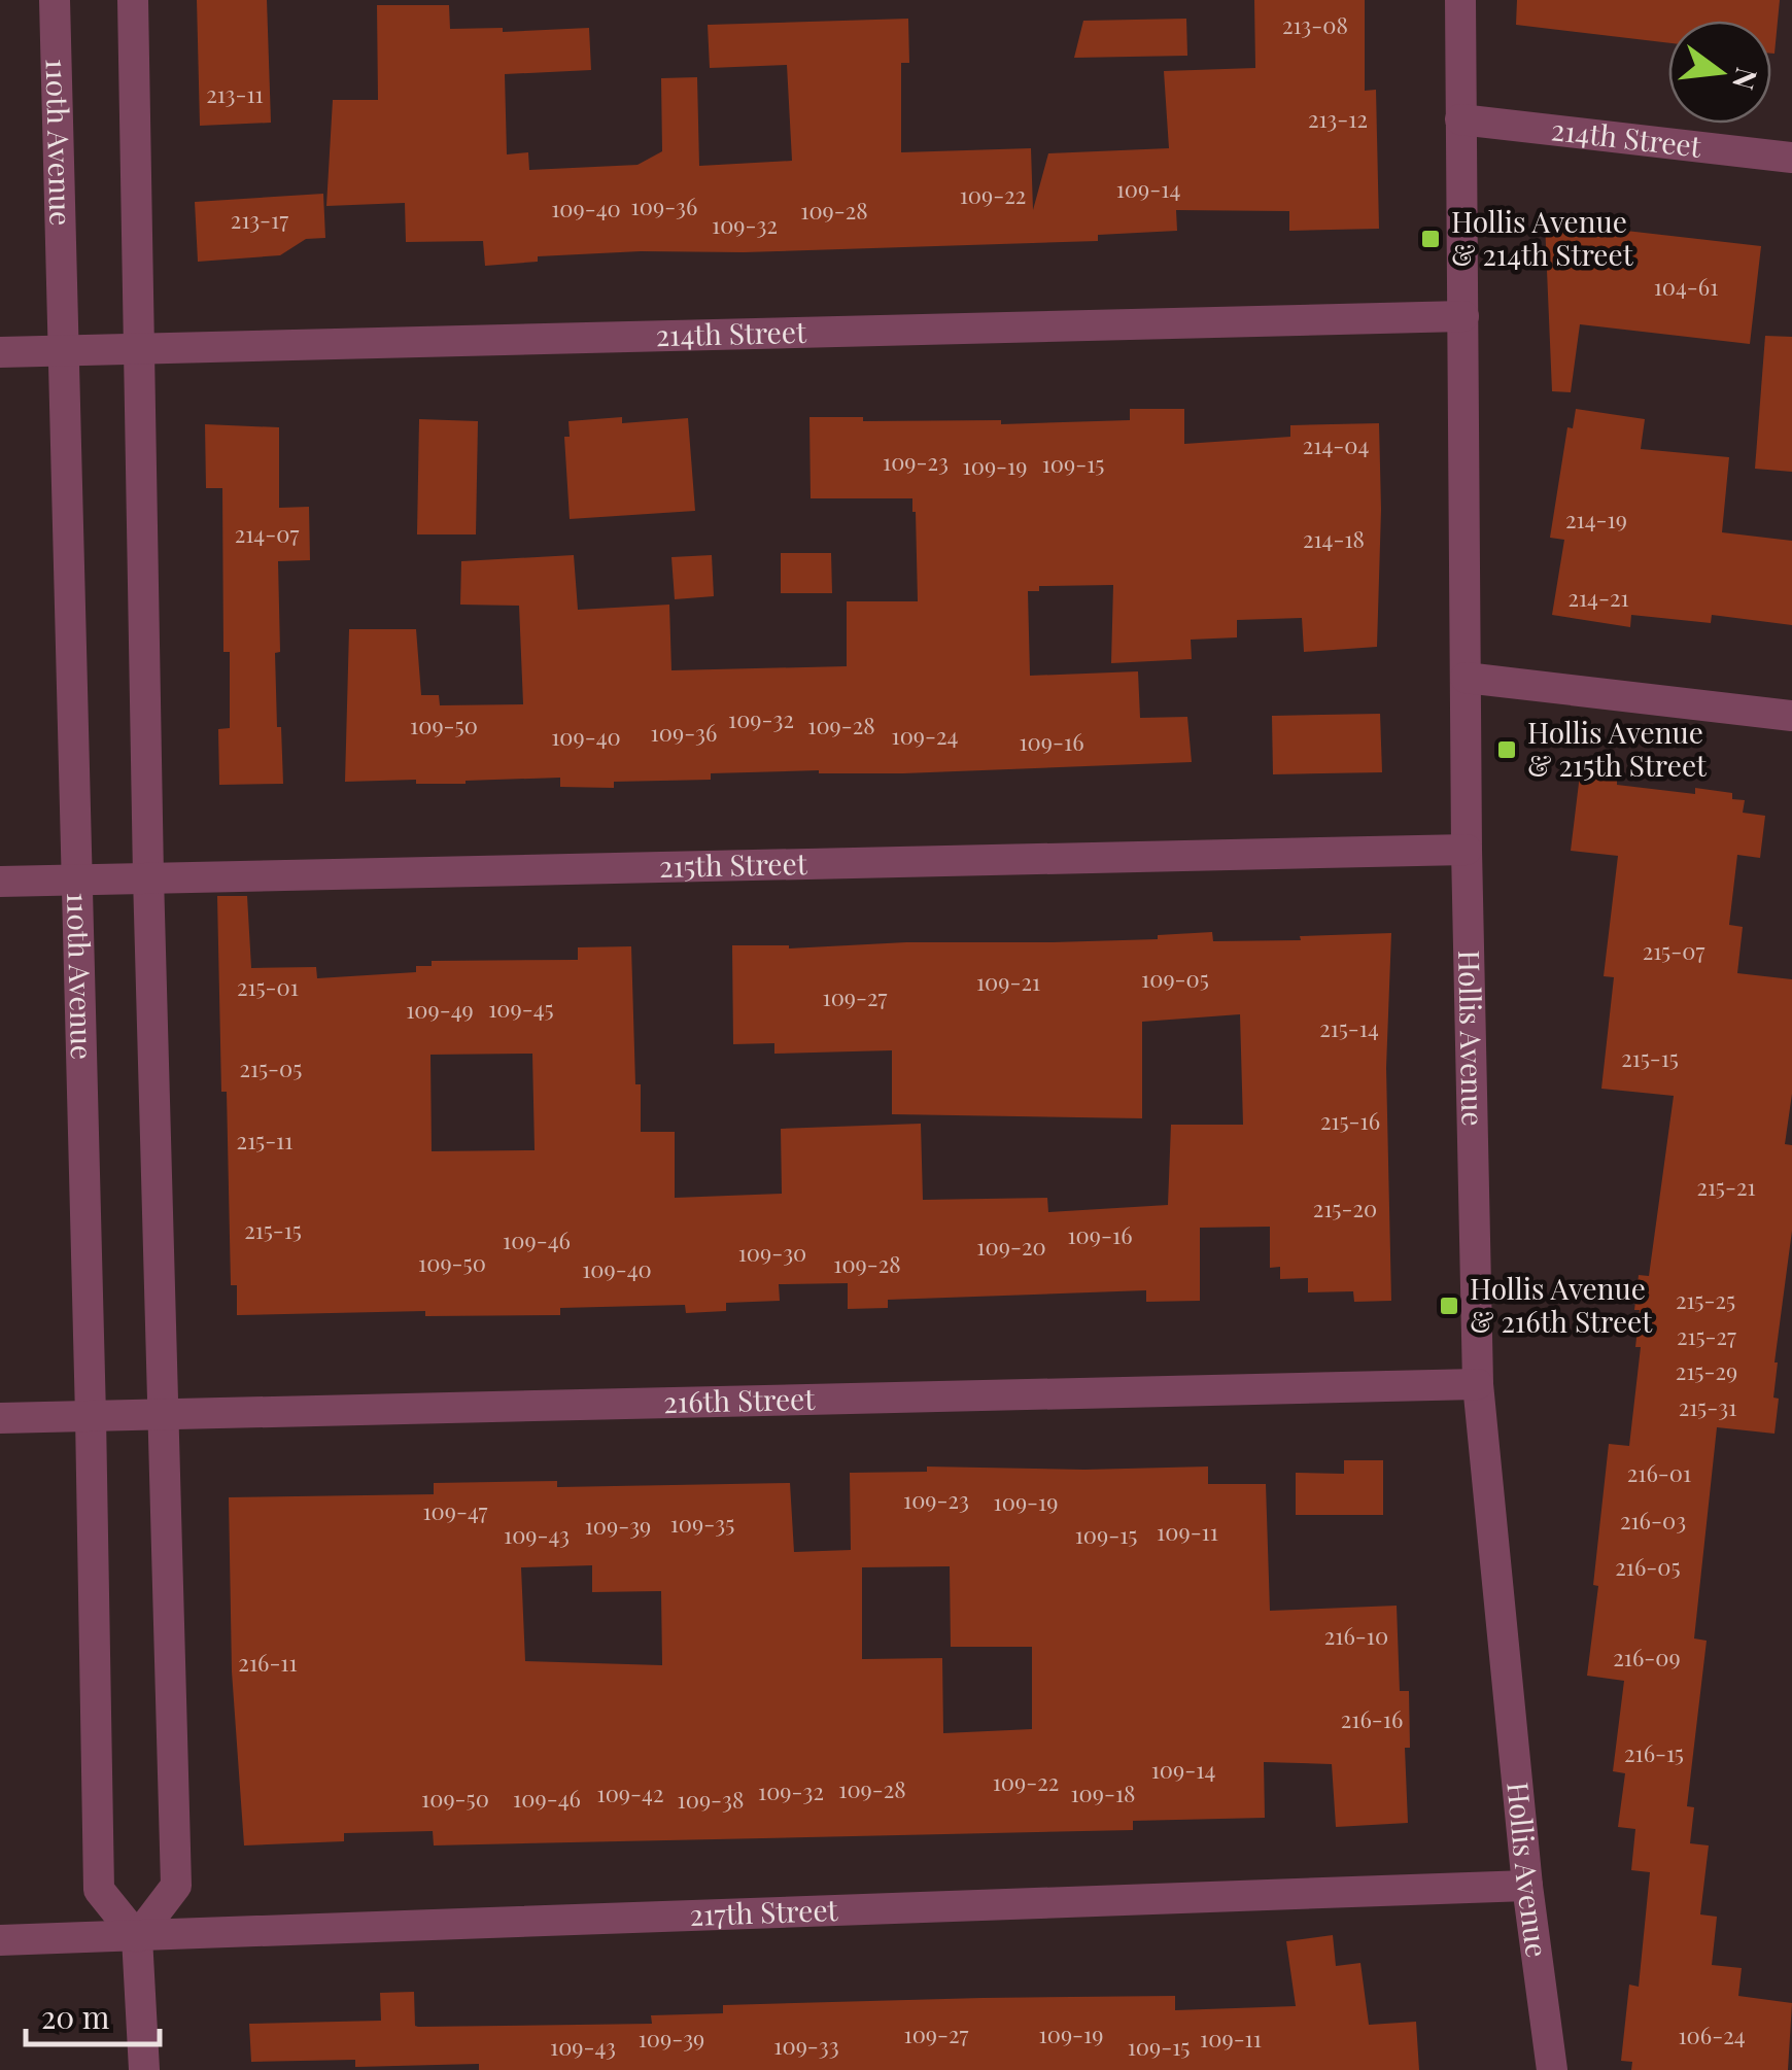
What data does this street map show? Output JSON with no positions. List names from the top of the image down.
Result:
{
  "streets": {
    "street": [
      "214th Street",
      "110th Avenue",
      "215th Street",
      "Hollis Avenue",
      "216th Street",
      "217th Street"
    ]
  },
  "crossings": [
    ["214th Street", "110th Avenue"],
    ["214th Street", "Hollis Avenue"],
    ["110th Avenue", "215th Street"],
    ["110th Avenue", "216th Street"],
    ["110th Avenue", "217th Street"],
    ["215th Street", "Hollis Avenue"],
    ["Hollis Avenue", "216th Street"],
    ["Hollis Avenue", "217th Street"]
  ],
  "places": {
    "transit": ["Hollis Avenue & 214th Street", "Hollis Avenue & 215th Street", "Hollis Avenue & 216th Street"]
  },
  "house_numbers": [
    "213-08",
    "213-11",
    "213-12",
    "109-14",
    "109-22",
    "109-36",
    "109-40",
    "109-28",
    "213-17",
    "109-32",
    "104-61",
    "214-04",
    "109-23",
    "109-15",
    "109-19",
    "214-19",
    "214-07",
    "214-18",
    "214-21",
    "109-32",
    "109-50",
    "109-28",
    "109-36",
    "109-24",
    "109-40",
    "109-16",
    "215-07",
    "109-05",
    "109-21",
    "215-01",
    "109-27",
    "109-45",
    "109-49",
    "215-14",
    "215-15",
    "215-05",
    "215-16",
    "215-11",
    "215-21",
    "215-20",
    "215-15",
    "109-16",
    "109-46",
    "109-20",
    "109-30",
    "109-50",
    "109-28",
    "109-40",
    "215-25",
    "215-27",
    "215-29",
    "215-31",
    "216-01",
    "109-23",
    "109-19",
    "109-47",
    "216-03",
    "109-35",
    "109-39",
    "109-11",
    "109-43",
    "109-15",
    "216-05",
    "216-10",
    "216-09",
    "216-11",
    "216-16",
    "216-15",
    "109-14",
    "109-22",
    "109-28",
    "109-32",
    "109-42",
    "109-18",
    "109-50",
    "109-46",
    "109-38",
    "109-27",
    "109-19",
    "106-24",
    "109-39",
    "109-11",
    "109-33",
    "109-43",
    "109-15"
  ],
  "scale_bar": "20 m",
  "north": "right"
}
